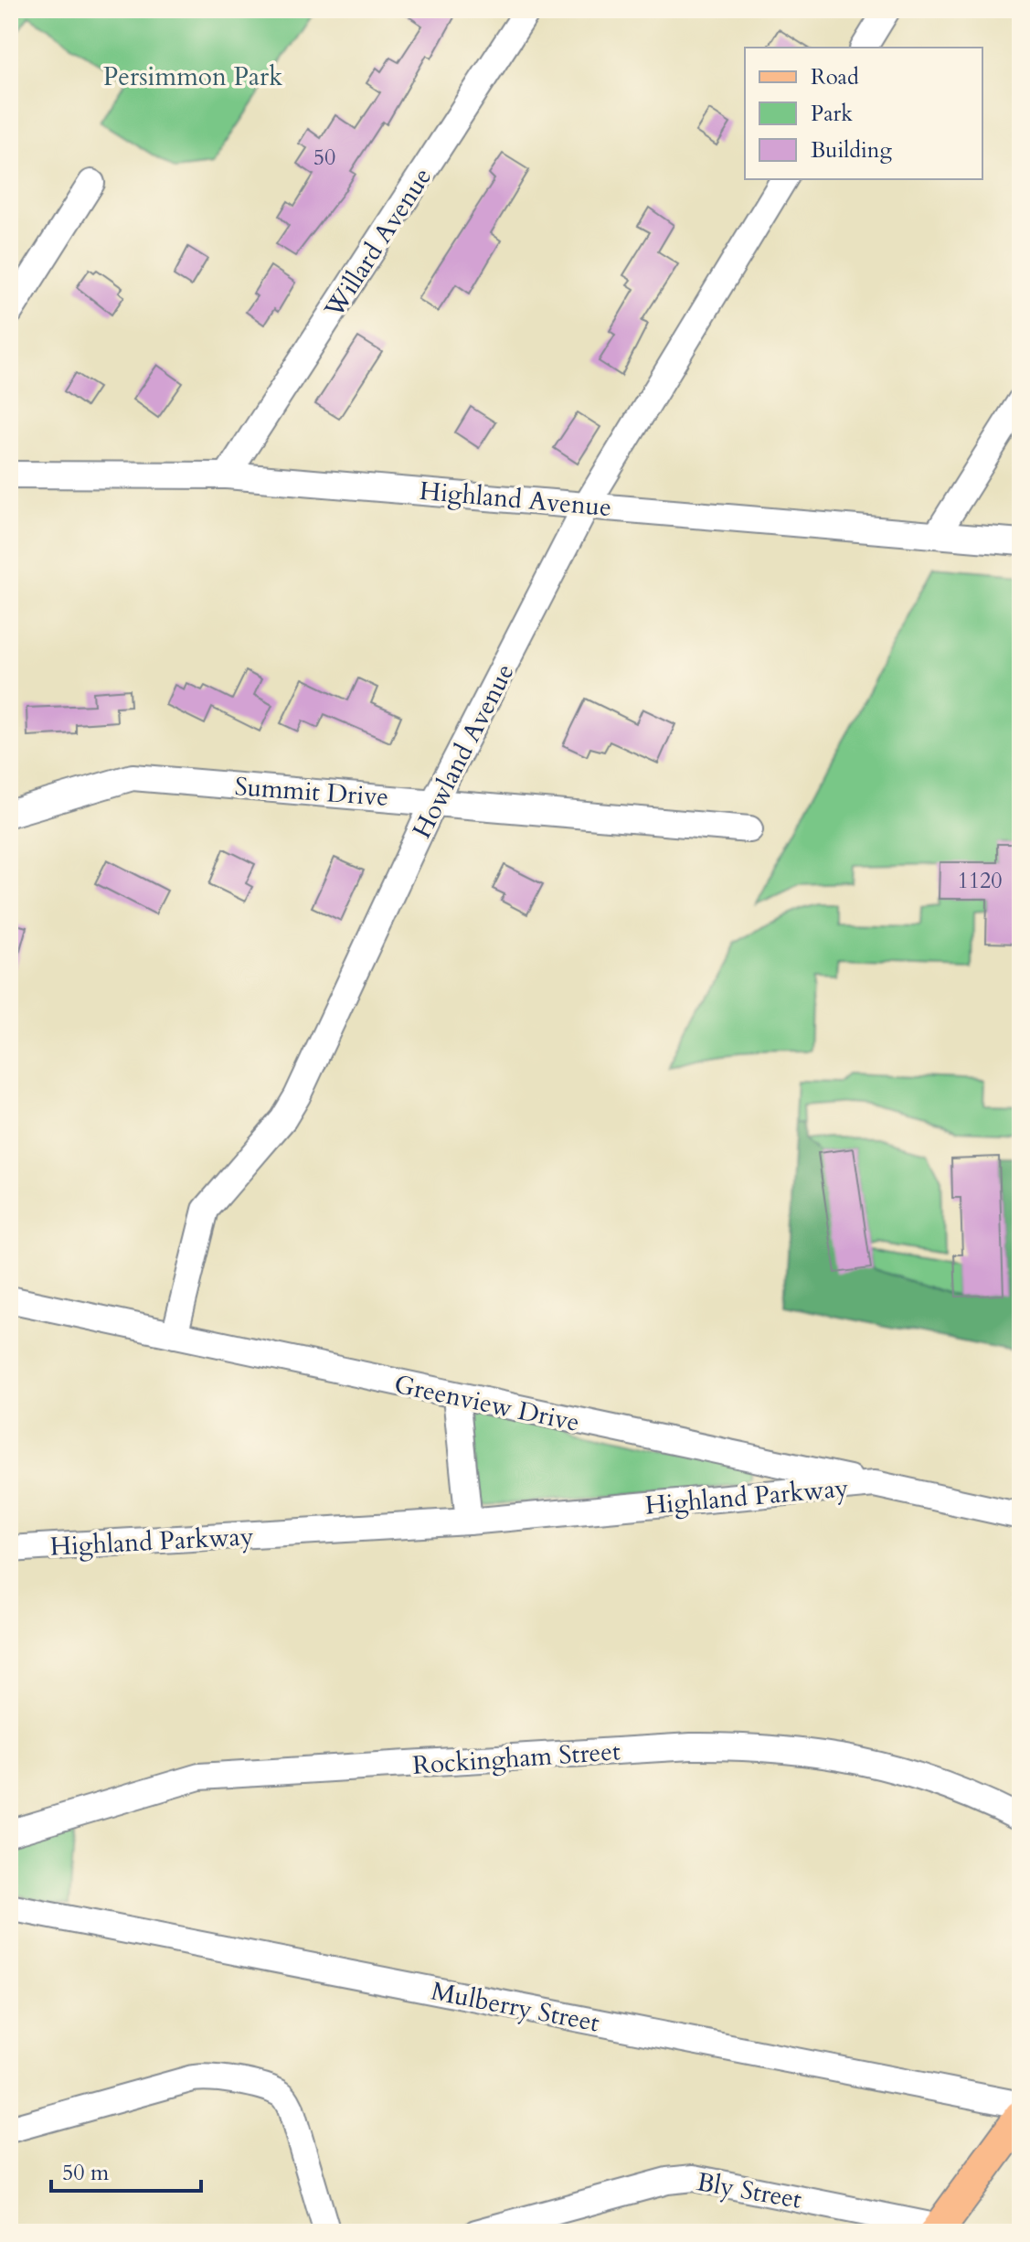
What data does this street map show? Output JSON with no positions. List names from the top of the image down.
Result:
{
  "streets": {
    "street": [
      "Willard Avenue",
      "Highland Avenue",
      "Howland Avenue",
      "Summit Drive",
      "Greenview Drive",
      "Highland Parkway",
      "Rockingham Street",
      "Mulberry Street",
      "Bly Street"
    ]
  },
  "crossings": [
    ["Willard Avenue", "Highland Avenue"],
    ["Highland Avenue", "Howland Avenue"],
    ["Howland Avenue", "Summit Drive"],
    ["Howland Avenue", "Greenview Drive"],
    ["Greenview Drive", "Highland Parkway"]
  ],
  "parks": ["Persimmon Park"],
  "house_numbers": ["50", "1120"],
  "legend": ["Road", "Park", "Building"],
  "scale_bar": "50 m"
}
